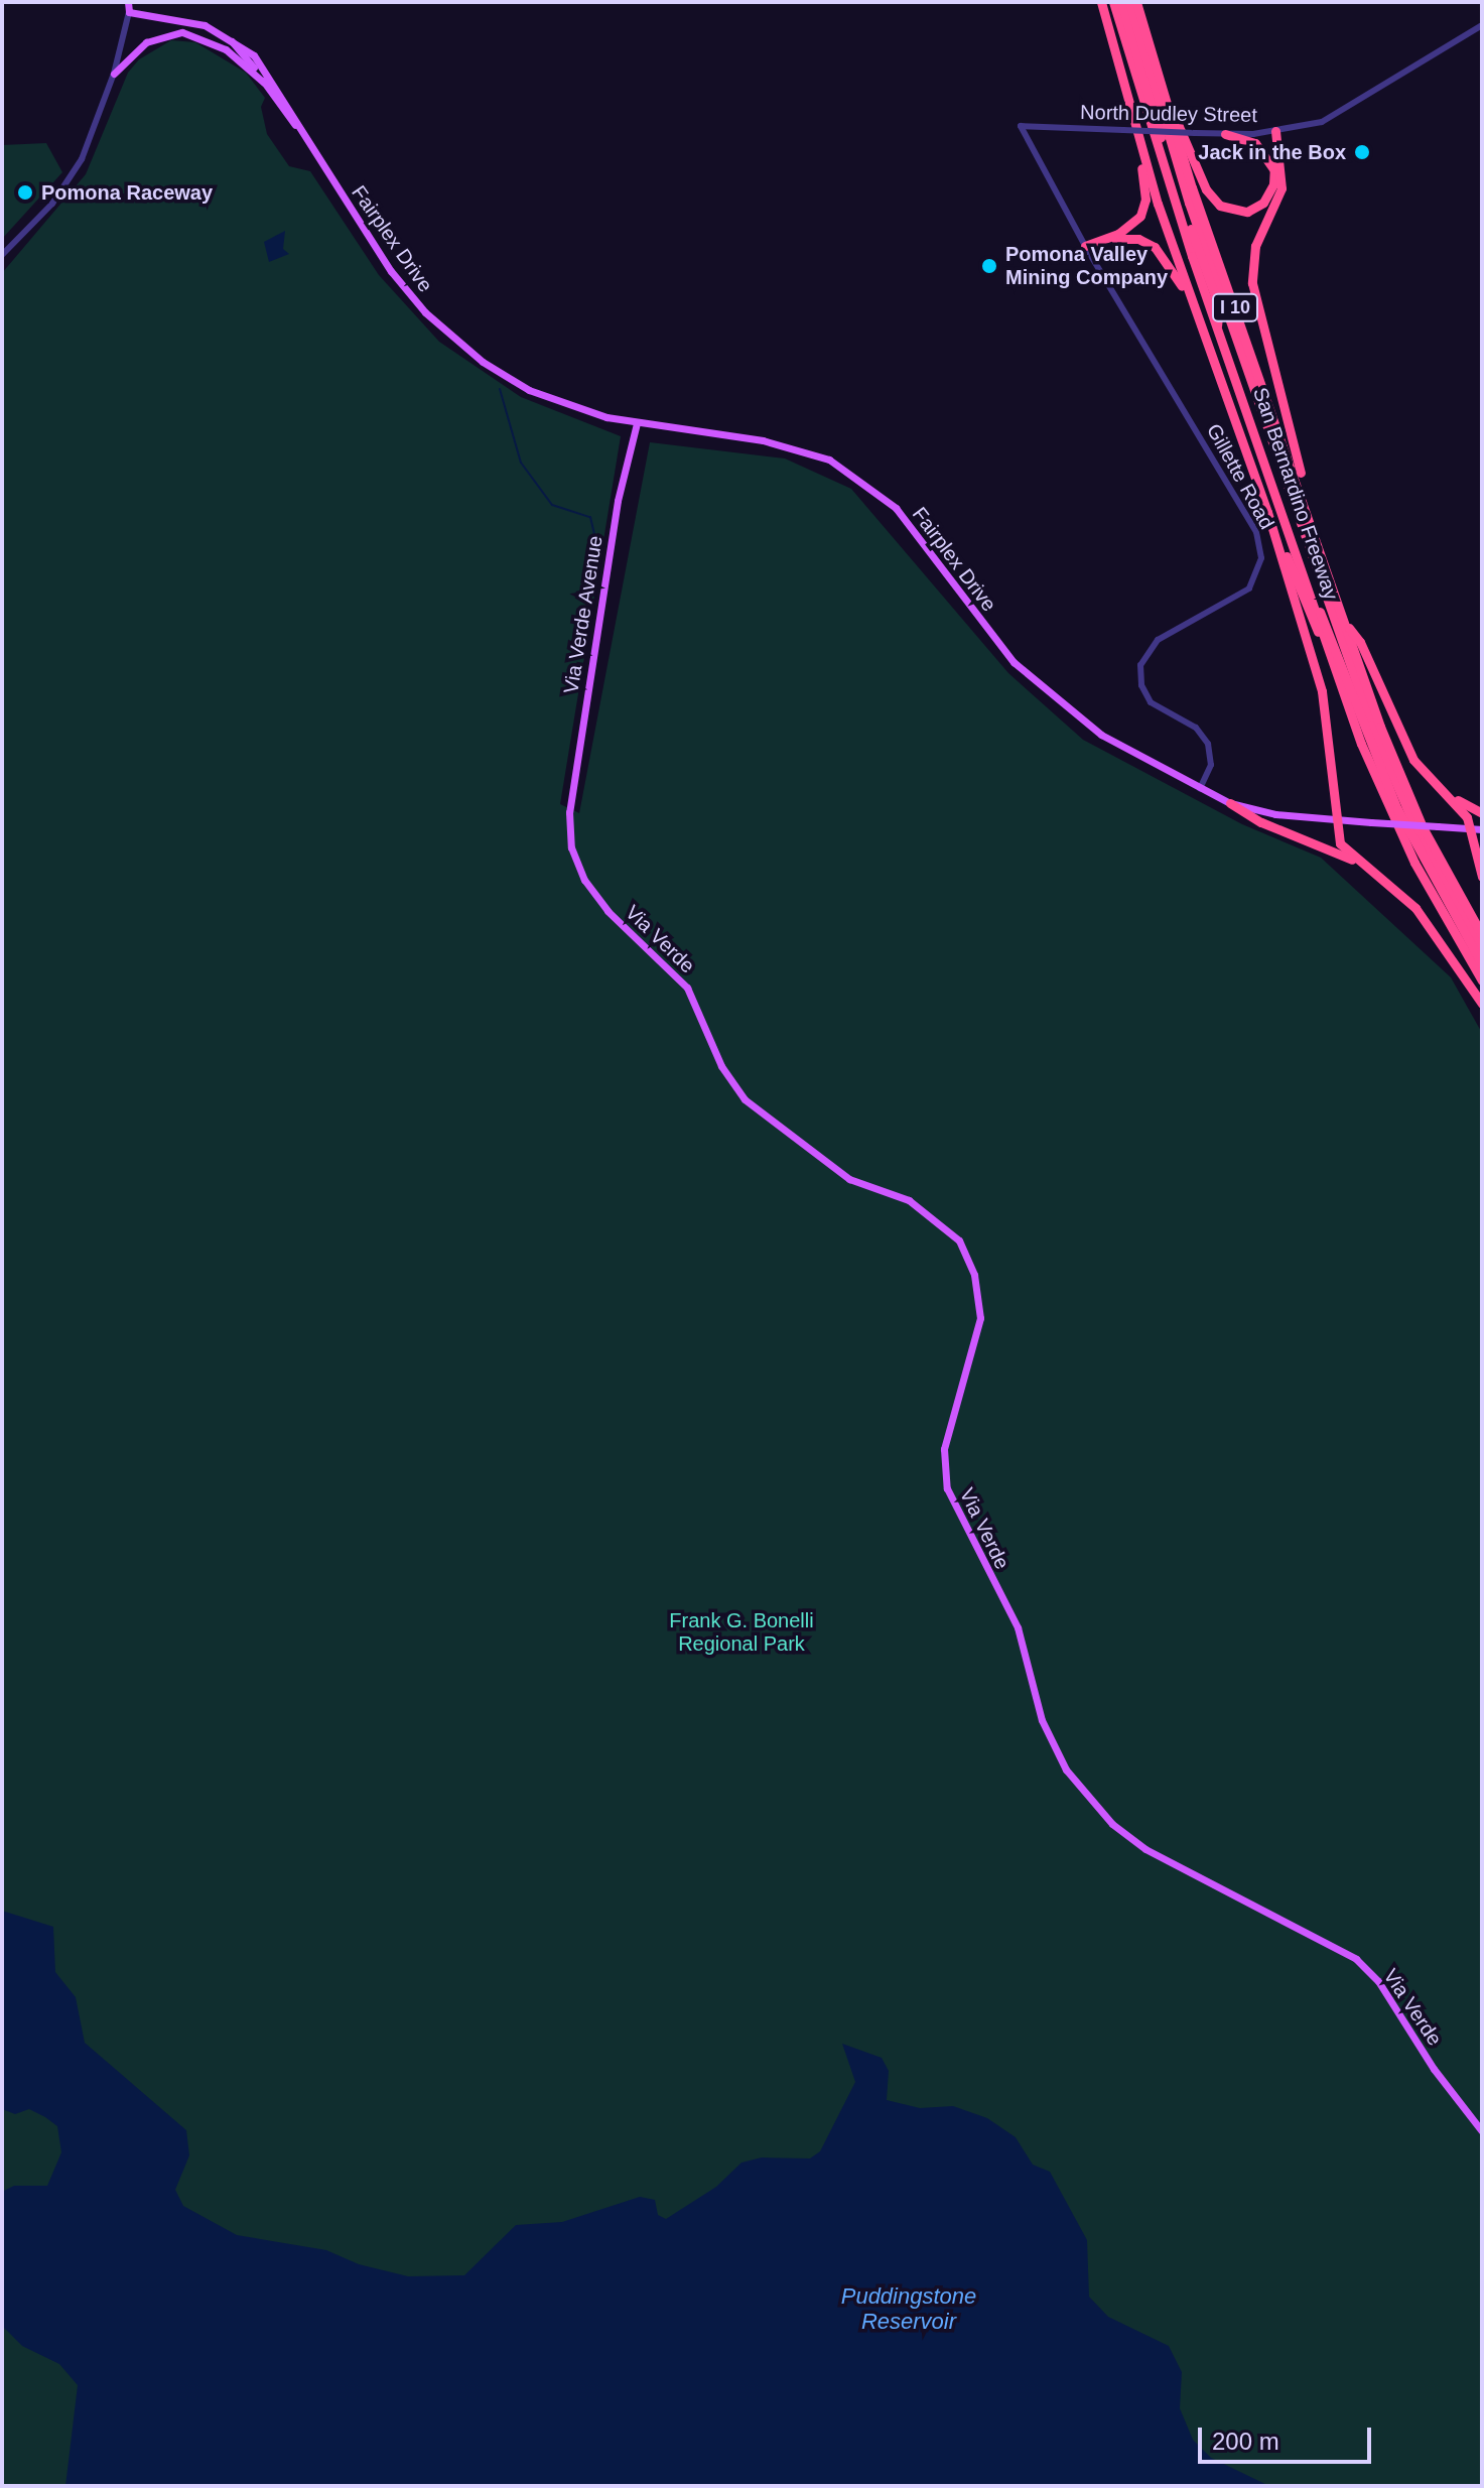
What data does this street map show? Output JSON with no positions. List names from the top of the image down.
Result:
{
  "streets": {
    "highway": ["I 10", "San Bernardino Freeway"],
    "main road": ["Fairplex Drive", "Via Verde Avenue", "Via Verde"],
    "street": ["North Dudley Street", "Gillette Road"]
  },
  "crossings": [
    ["North Dudley Street", "Gillette Road"],
    ["Fairplex Drive", "Gillette Road"],
    ["Fairplex Drive", "Via Verde Avenue"],
    ["Via Verde Avenue", "Via Verde"]
  ],
  "water": ["Puddingstone Reservoir"],
  "parks": ["Frank G. Bonelli Regional Park"],
  "places": ["Jack in the Box", "Pomona Raceway", "Pomona Valley Mining Company"],
  "scale_bar": "200 m"
}
